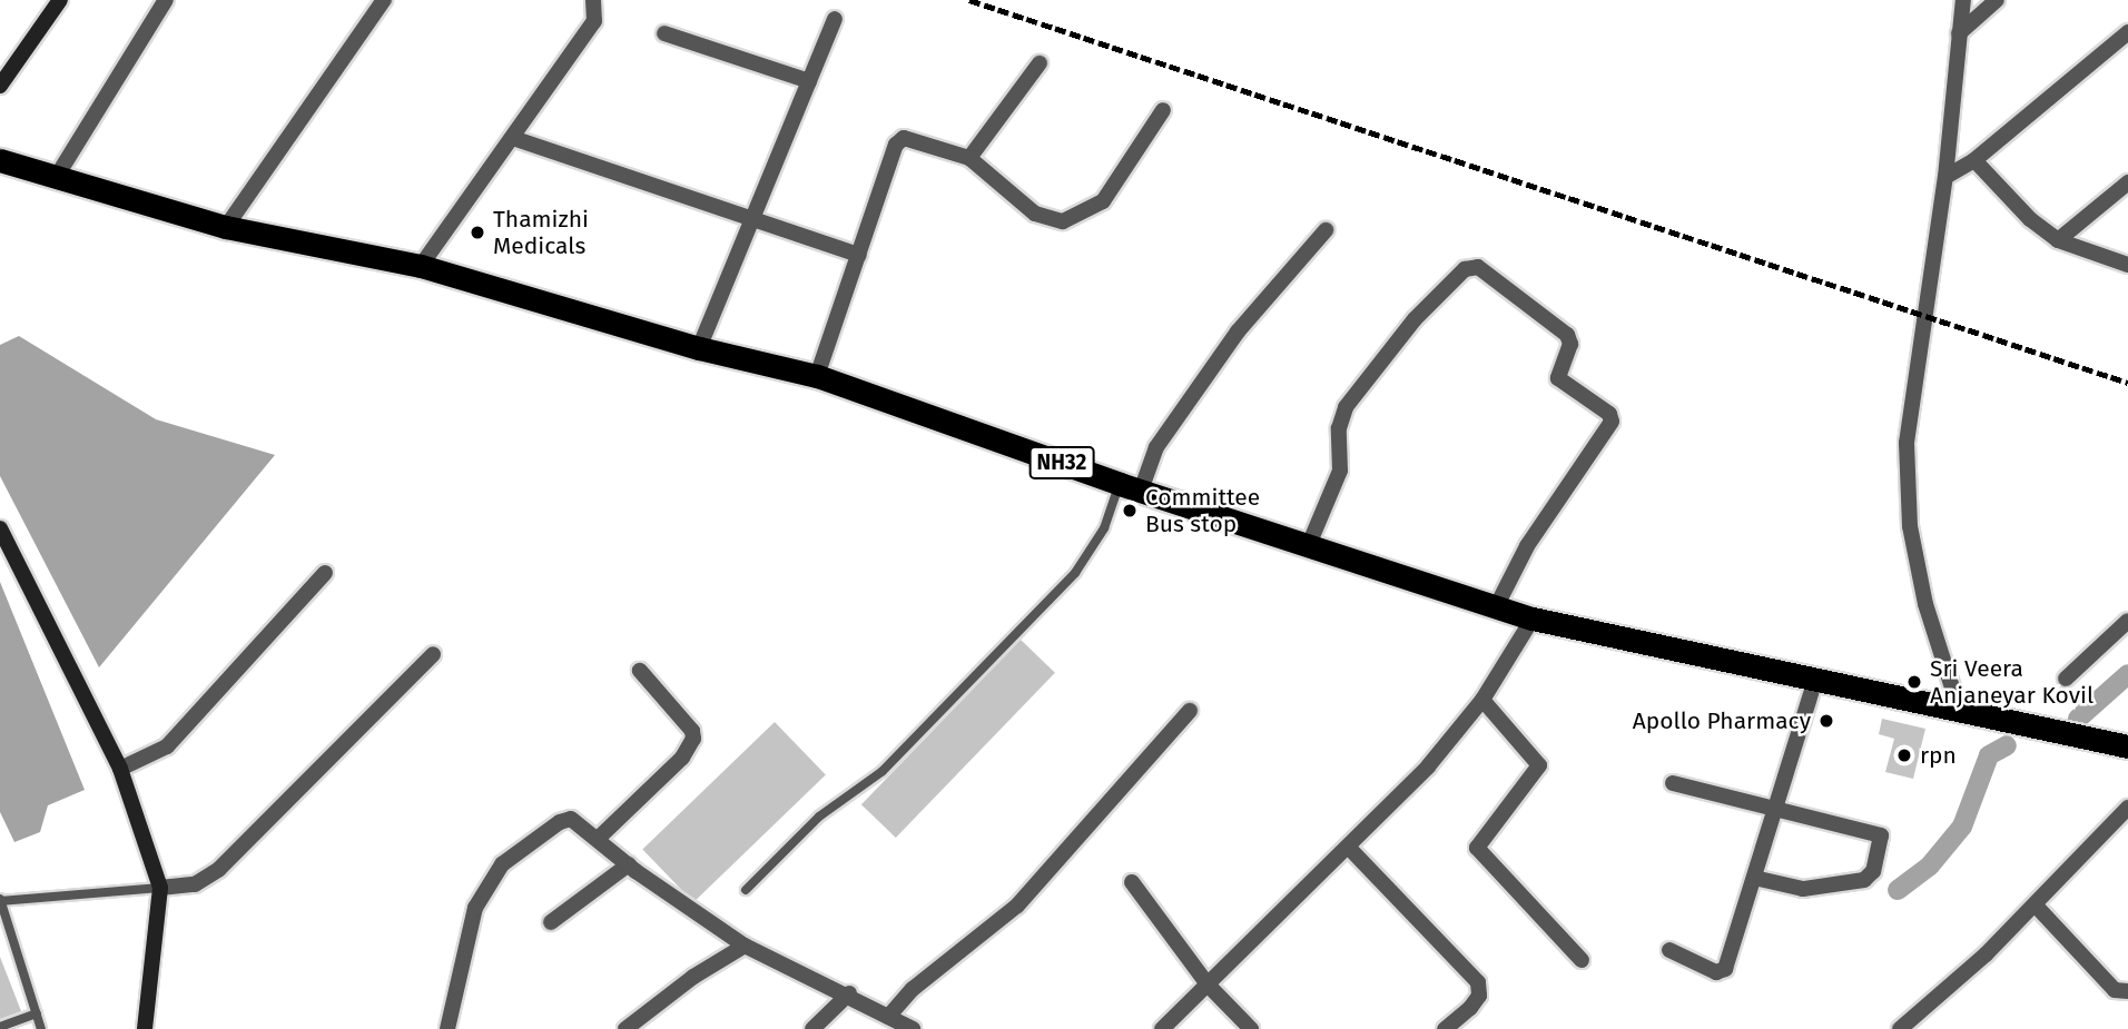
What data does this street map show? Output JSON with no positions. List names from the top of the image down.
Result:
{
  "streets": {
    "highway": ["NH32"]
  },
  "places": [
    "Thamizhi Medicals",
    "Committee Bus stop",
    "Sri Veera Anjaneyar Kovil",
    "Apollo Pharmacy",
    "rpn"
  ]
}
